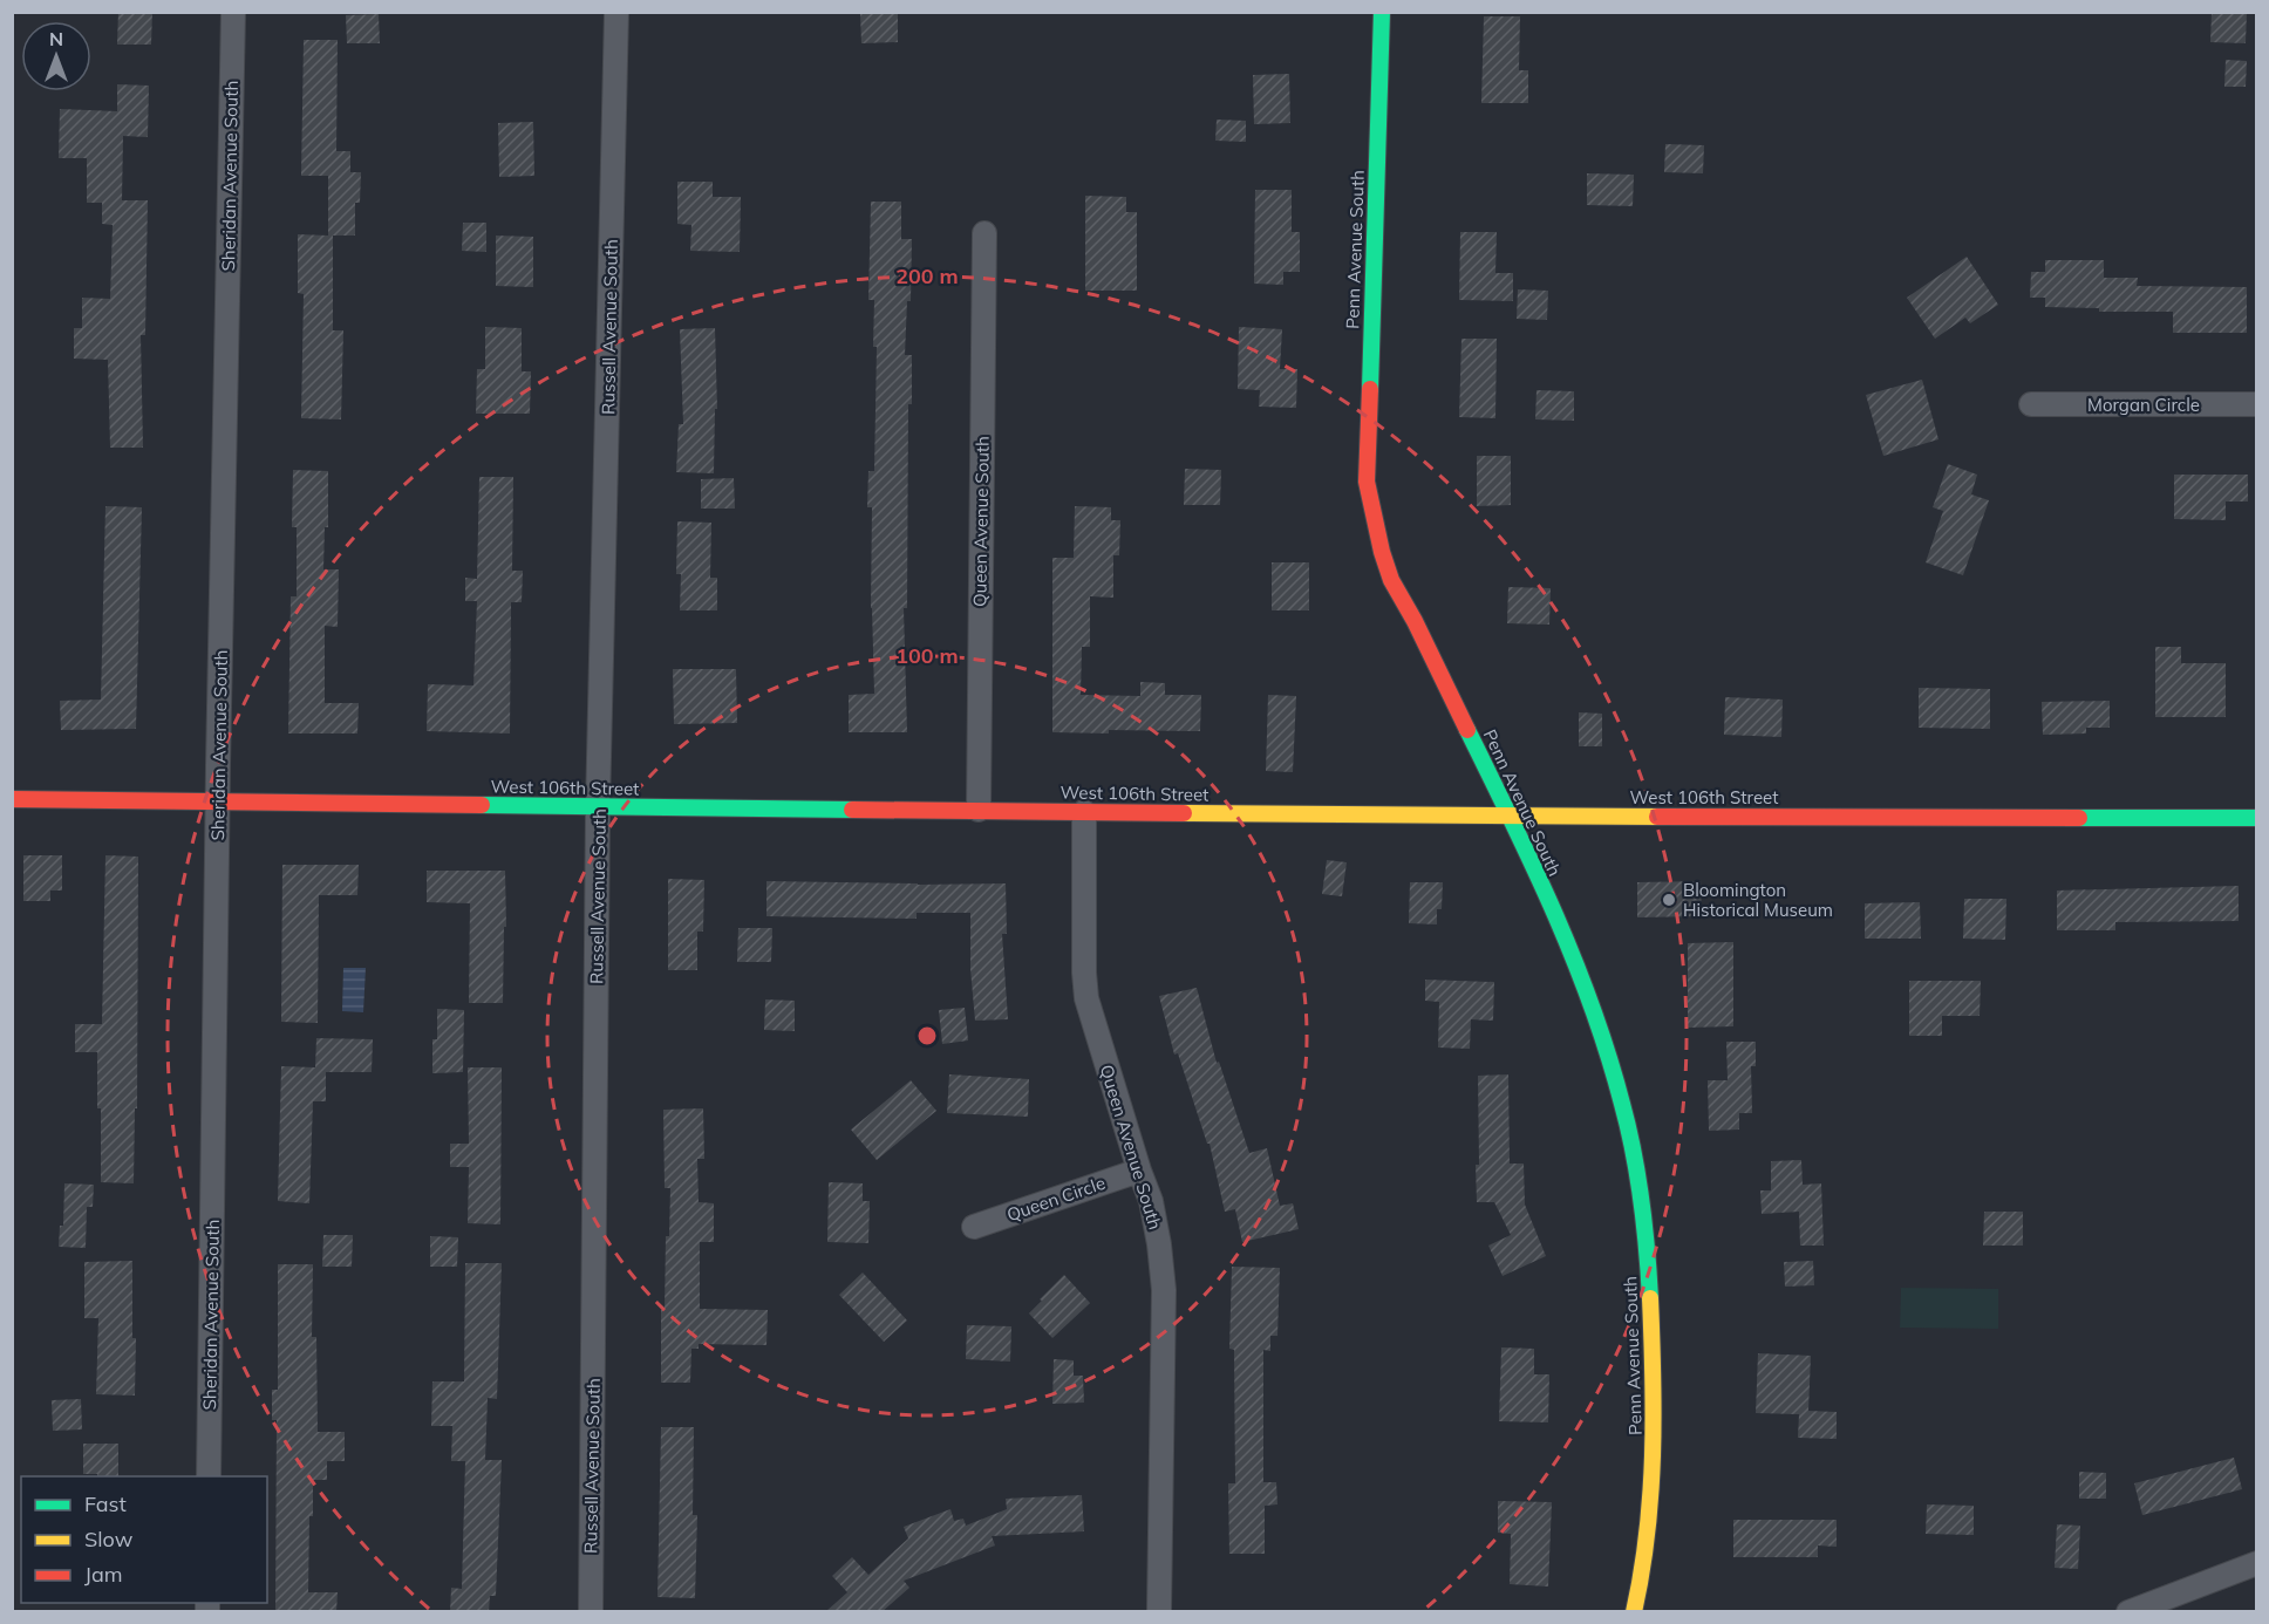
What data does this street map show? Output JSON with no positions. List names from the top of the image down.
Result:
{
  "streets": {
    "street": [
      "Sheridan Avenue South",
      "Penn Avenue South",
      "Russell Avenue South",
      "Morgan Circle",
      "Queen Avenue South",
      "West 106th Street",
      "Queen Circle"
    ]
  },
  "crossings": [
    ["Sheridan Avenue South", "West 106th Street"],
    ["Penn Avenue South", "West 106th Street"],
    ["Russell Avenue South", "West 106th Street"],
    ["Queen Avenue South", "West 106th Street"],
    ["Queen Avenue South", "Queen Circle"]
  ],
  "places": ["Bloomington Historical Museum"],
  "legend": ["Fast", "Slow", "Jam"],
  "north": "top",
  "rings": ["200 m", "100 m"]
}
